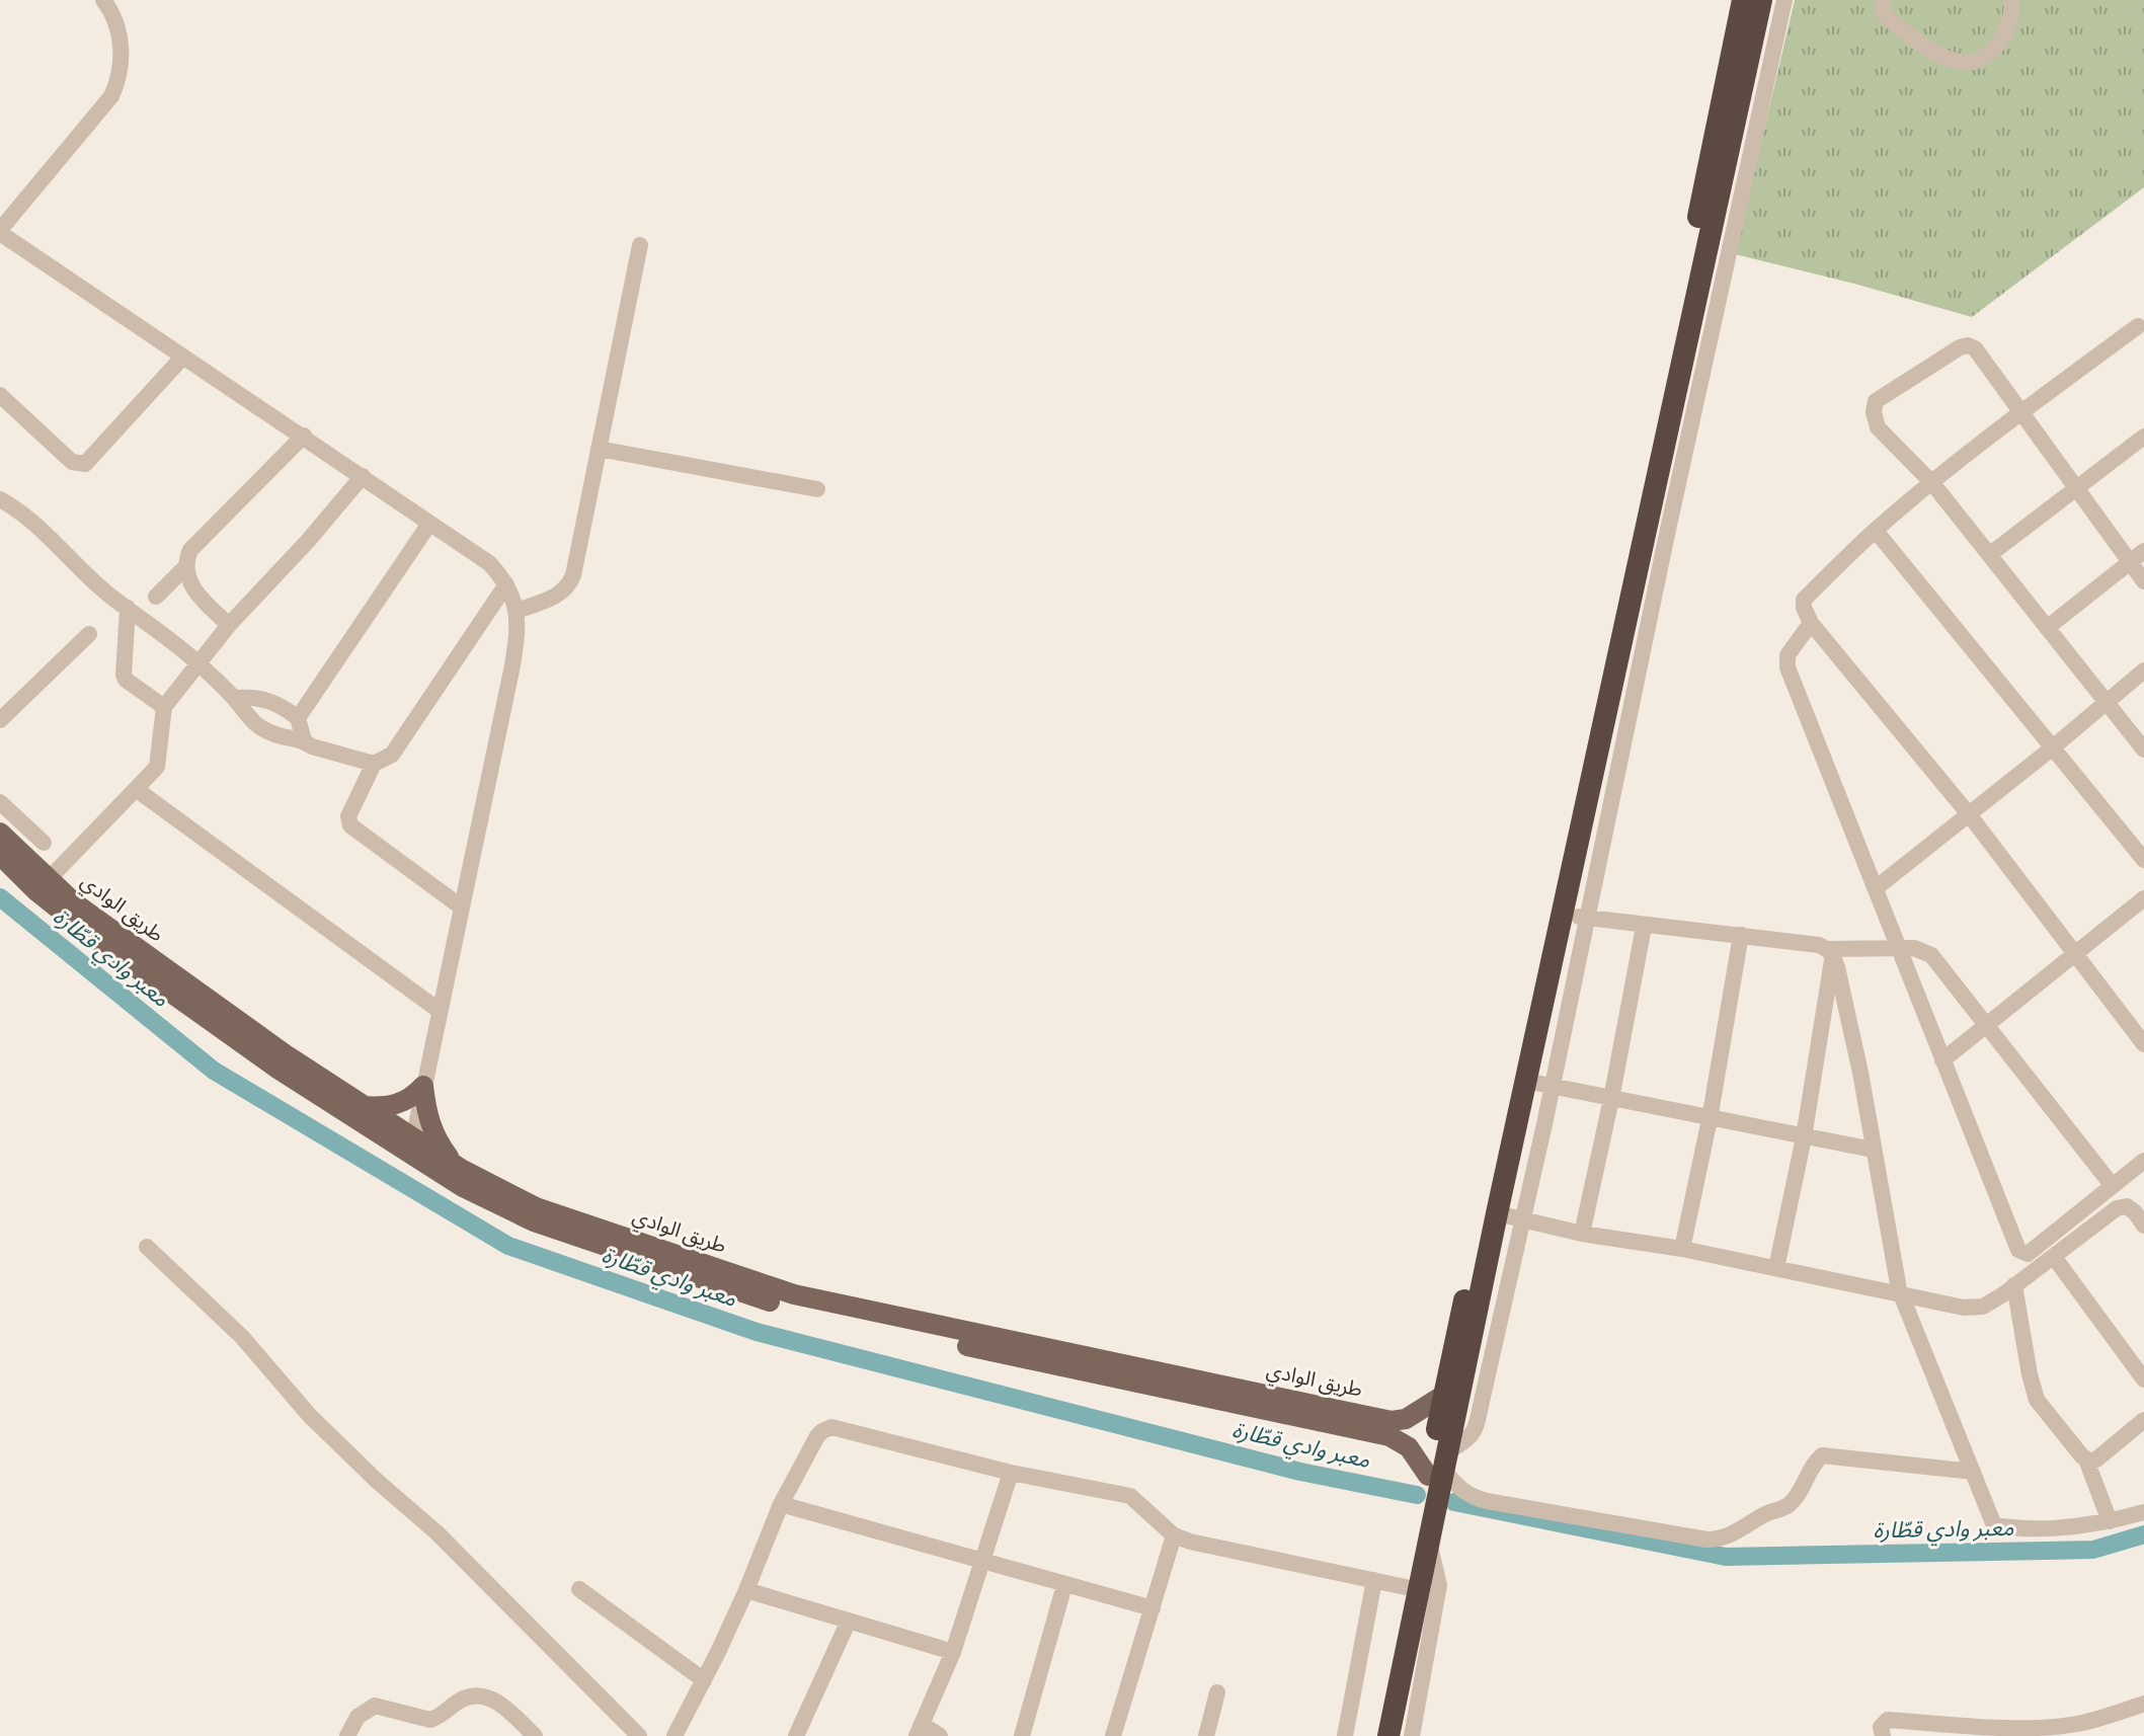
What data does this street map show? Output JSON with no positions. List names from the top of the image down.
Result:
{
  "streets": {
    "main road": ["طريق الوادي"]
  },
  "water": ["معبر وادي قطّارة"]
}
